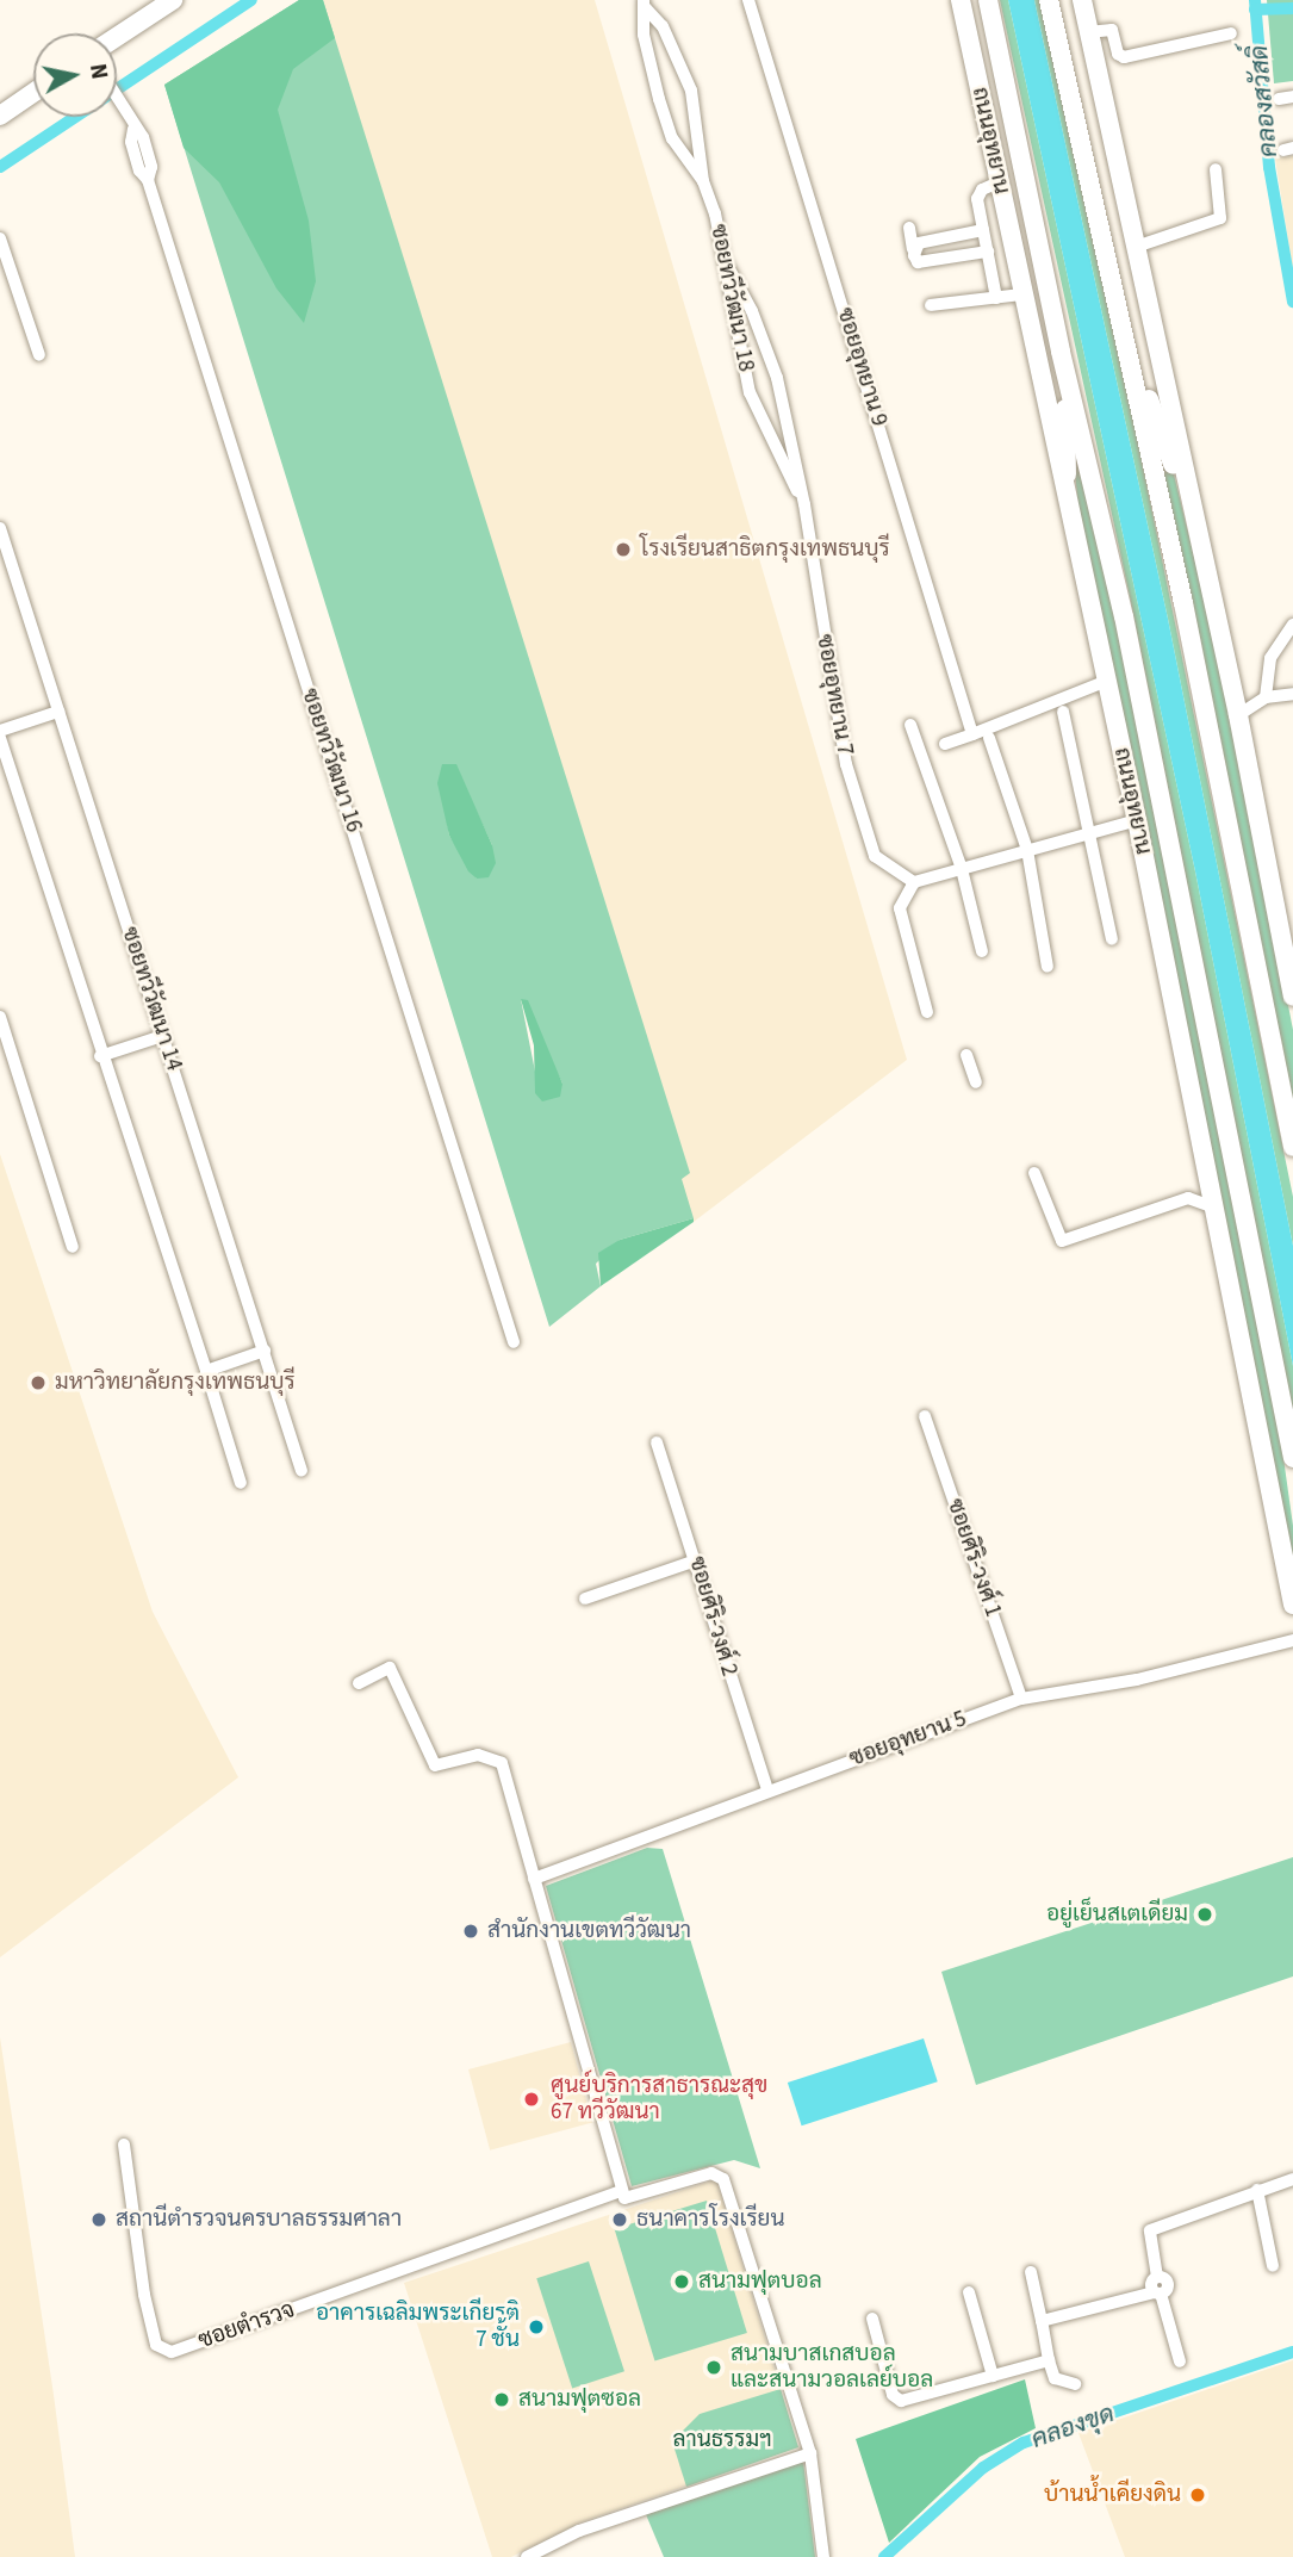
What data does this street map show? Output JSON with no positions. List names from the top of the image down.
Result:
{
  "streets": {
    "main road": ["ถนนอุทยาน"],
    "street": [
      "ซอยทวีวัฒนา 18",
      "ซอยอุทยาน 9",
      "ซอยอุทยาน 7",
      "ซอยทวีวัฒนา 16",
      "ซอยทวีวัฒนา 14",
      "ซอยศิริ-วงศ์ 1",
      "ซอยศิริ-วงศ์ 2",
      "ซอยอุทยาน 5",
      "ซอยตำรวจ"
    ]
  },
  "crossings": [
    ["ซอยทวีวัฒนา 18", "ซอยอุทยาน 7"],
    ["ซอยศิริ-วงศ์ 1", "ซอยอุทยาน 5"],
    ["ซอยศิริ-วงศ์ 2", "ซอยอุทยาน 5"]
  ],
  "water": ["คลองสวัสดิ์", "คลองขุด"],
  "parks": ["ลานธรรมฯ"],
  "places": [
    "โรงเรียนสาธิตกรุงเทพธนบุรี",
    "มหาวิทยาลัยกรุงเทพธนบุรี",
    "อยู่เย็นสเตเดียม",
    "สำนักงานเขตทวีวัฒนา",
    "ศูนย์บริการสาธารณะสุข 67 ทวีวัฒนา",
    "สถานีตำรวจนครบาลธรรมศาลา",
    "ธนาคารโรงเรียน",
    "สนามฟุตบอล",
    "อาคารเฉลิมพระเกียรติ 7 ชั้น",
    "สนามบาสเกสบอล และสนามวอลเลย์บอล",
    "สนามฟุตซอล",
    "บ้านน้ำเคียงดิน"
  ],
  "north": "right"
}
